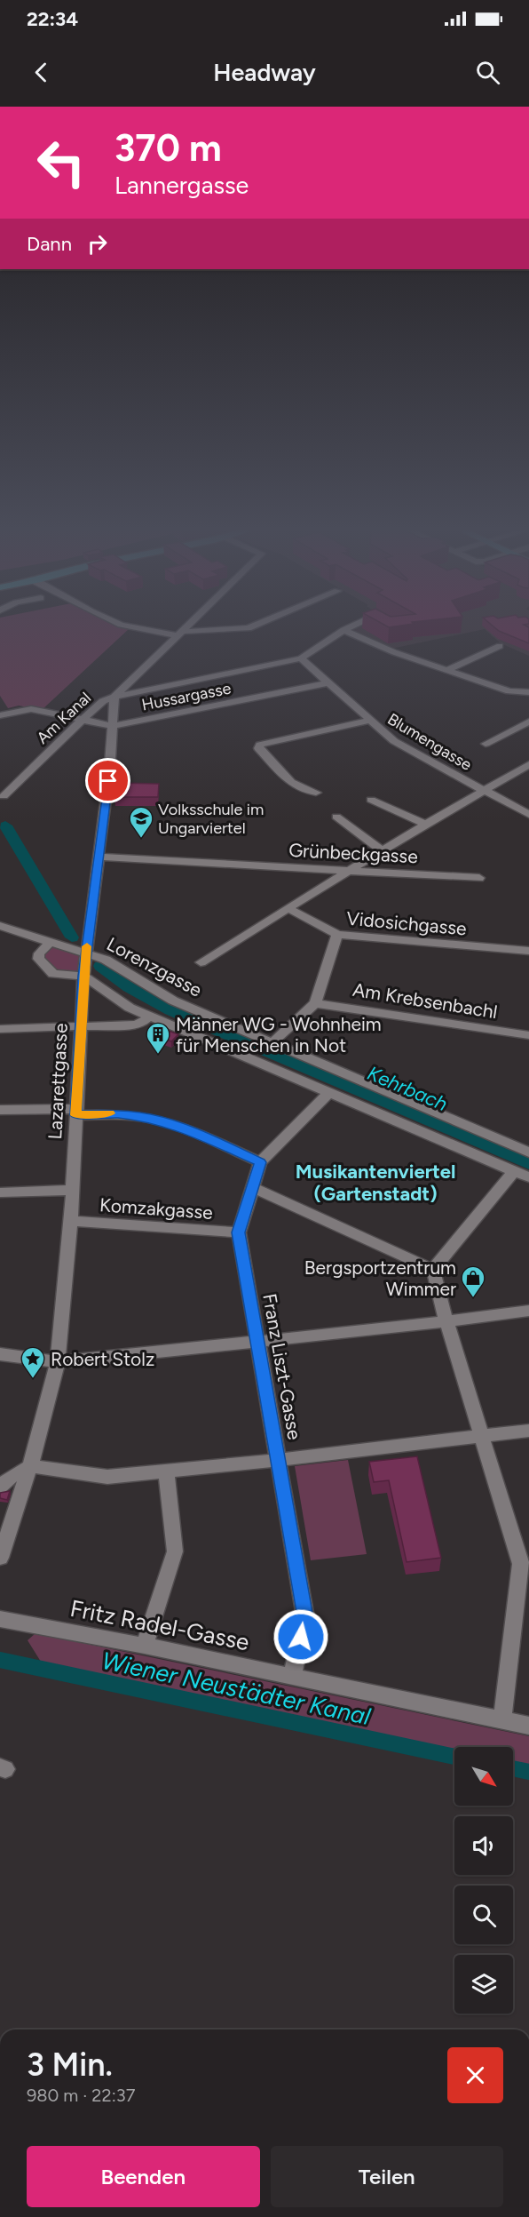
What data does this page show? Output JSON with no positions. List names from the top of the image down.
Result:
{
  "streets": {
    "street": [
      "Hussargasse",
      "Am Kanal",
      "Blumengasse",
      "Grünbeckgasse",
      "Vidosichgasse",
      "Lorenzgasse",
      "Am Krebsenbachl",
      "Lazarettgasse",
      "Komzakgasse",
      "Franz Liszt-Gasse",
      "Fritz Radel-Gasse"
    ]
  },
  "crossings": [
    ["Hussargasse", "Blumengasse"],
    ["Hussargasse", "Lazarettgasse"],
    ["Am Kanal", "Lazarettgasse"],
    ["Grünbeckgasse", "Lazarettgasse"],
    ["Lorenzgasse", "Lazarettgasse"],
    ["Lazarettgasse", "Komzakgasse"],
    ["Komzakgasse", "Franz Liszt-Gasse"],
    ["Franz Liszt-Gasse", "Fritz Radel-Gasse"]
  ],
  "districts": ["Musikantenviertel (Gartenstadt)"],
  "water": ["Kehrbach", "Wiener Neustädter Kanal"],
  "places": {
    "school or university": ["Volksschule im Ungarviertel"],
    "building": ["Männer WG - Wohnheim für Menschen in Not"],
    "shop": ["Bergsportzentrum Wimmer"],
    "place": ["Robert Stolz"]
  },
  "north": "bottom right",
  "page": {
    "status": "22:34",
    "header": "Headway",
    "turn": ["370 m", "Lannergasse"],
    "then": "Dann",
    "heading": ["3 Min.", "980 m · 22:37"],
    "buttons": ["Beenden", "Teilen"]
  }
}
